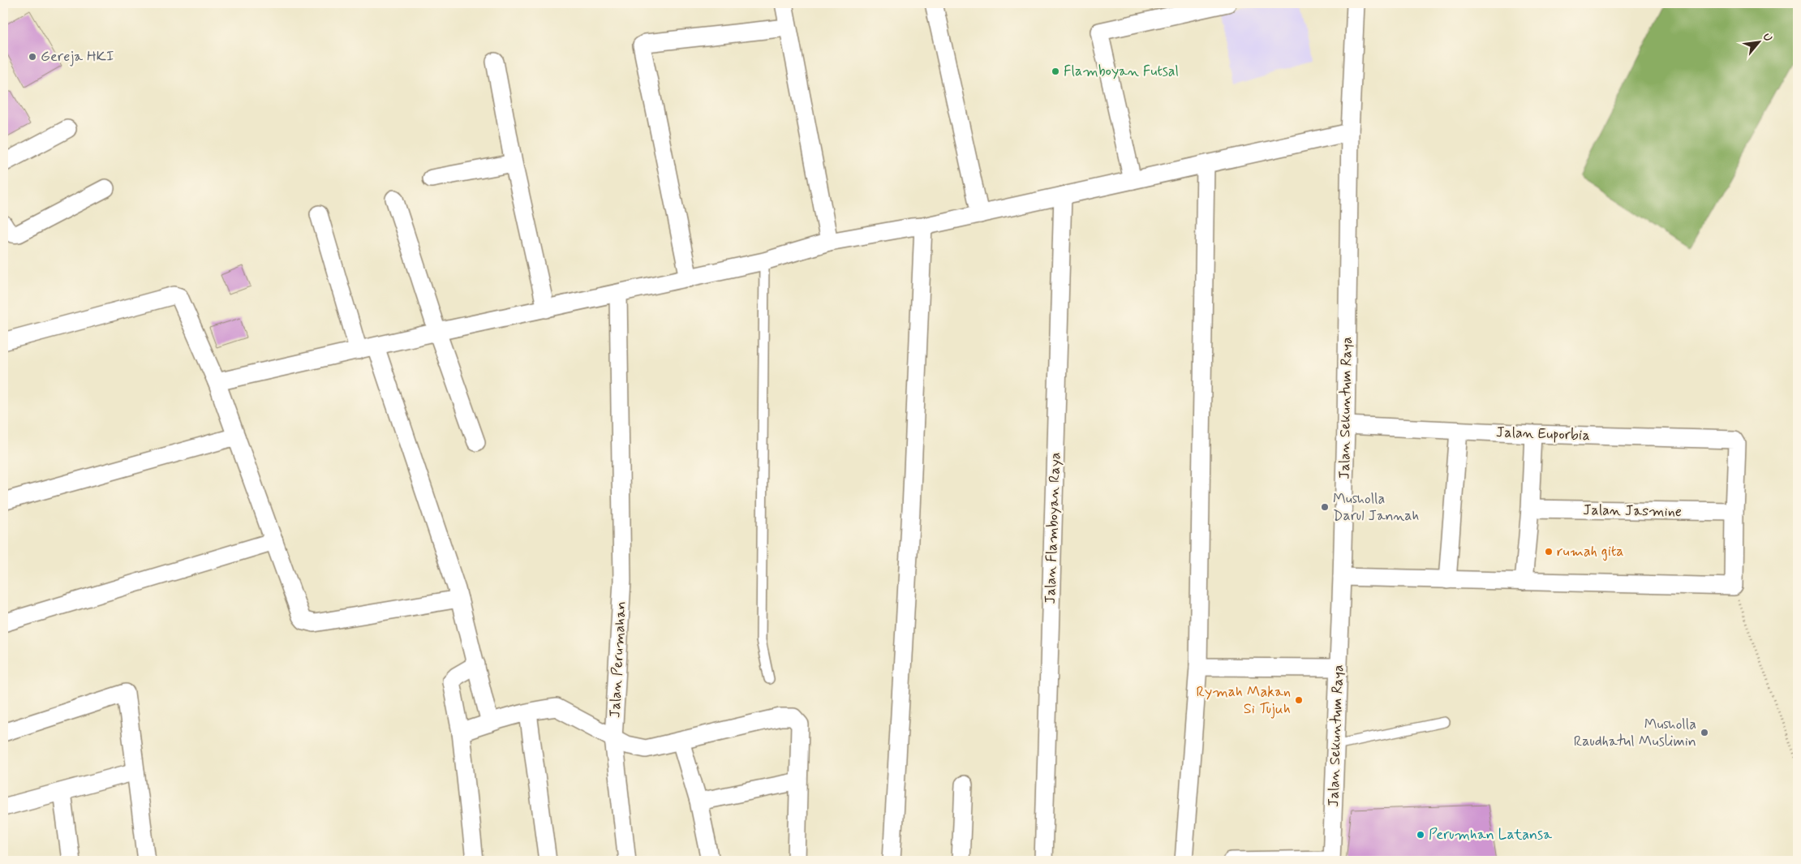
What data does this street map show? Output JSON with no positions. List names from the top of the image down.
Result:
{
  "streets": {
    "street": [
      "Jalan Sekuntum Raya",
      "Jalan Euporbia",
      "Jalan Jasmine",
      "Jalan Flamboyan Raya",
      "Jalan Perumahan"
    ]
  },
  "crossings": [
    ["Jalan Sekuntum Raya", "Jalan Euporbia"],
    ["Jalan Euporbia", "Jalan Jasmine"]
  ],
  "places": [
    "Gereja HKI",
    "Flamboyan Futsal",
    "Musholla Darul Jannah",
    "rumah gita",
    "Rymah Makan Si Tujuh",
    "Musholla Raudhatul Muslimin",
    "Perumhan Latansa"
  ],
  "north": "top right"
}
